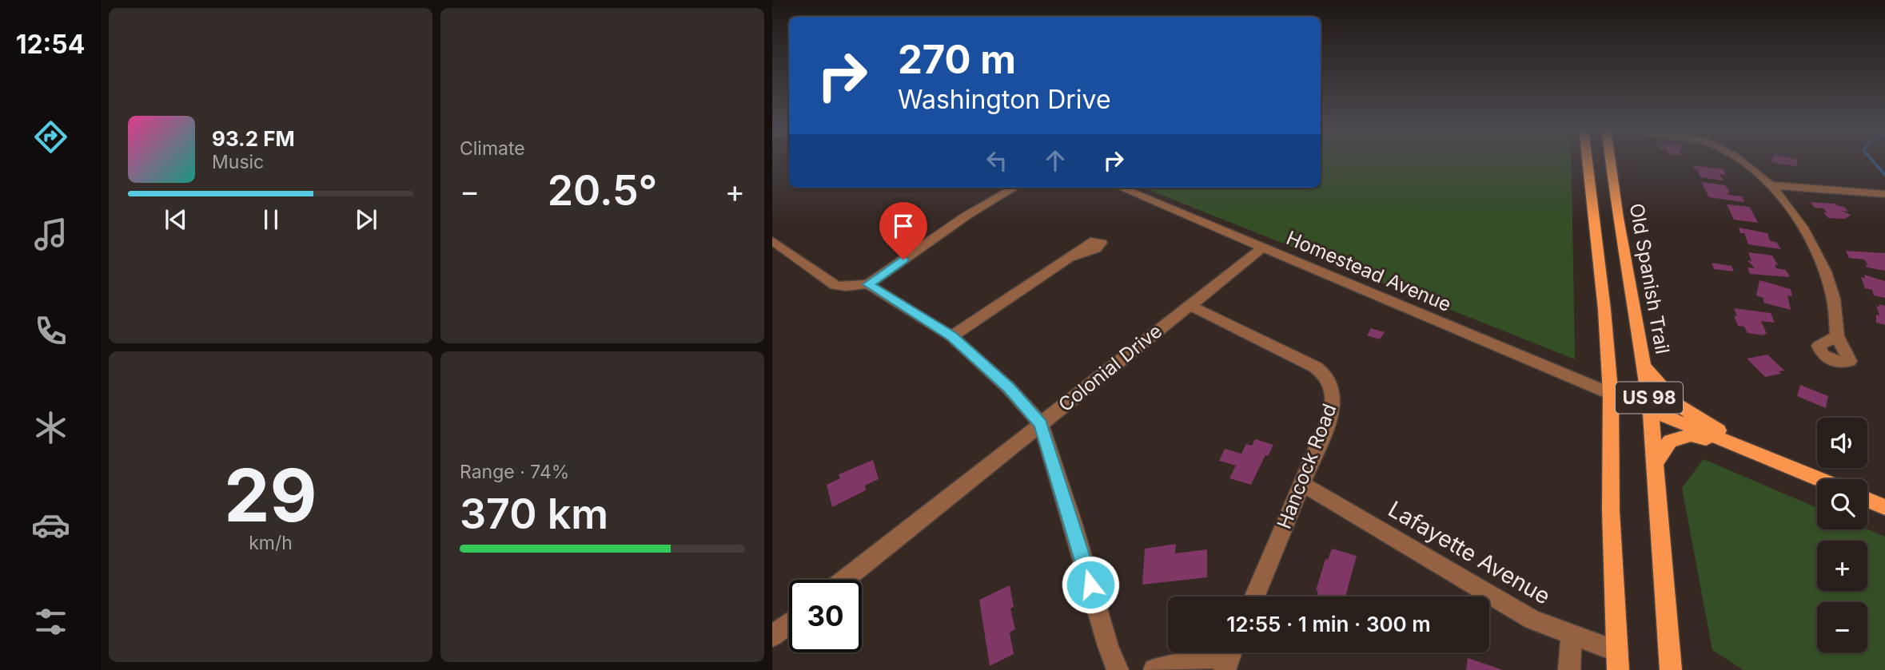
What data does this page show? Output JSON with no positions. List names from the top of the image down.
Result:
{
  "streets": {
    "main road": ["Old Spanish Trail", "US 98"],
    "street": [
      "Homestead Avenue",
      "Colonial Drive",
      "Hancock Road",
      "Lafayette Avenue"
    ]
  },
  "crossings": [
    ["Homestead Avenue", "Colonial Drive"],
    ["Homestead Avenue", "US 98"],
    ["Colonial Drive", "Hancock Road"],
    ["US 98", "Lafayette Avenue"],
    ["Hancock Road", "Lafayette Avenue"]
  ],
  "page": {
    "tabs": "12:54",
    "tile": [
      "Climate",
      ["29", "km/h"],
      ["Range · 74%", "370 km"]
    ],
    "turn": ["270 m", "Washington Drive"],
    "song": ["93.2 FM", "Music"],
    "heat": ["−", "20.5°", "+"],
    "map_buttons": ["+", "−"],
    "limit": "30",
    "trip": "12:55 · 1 min · 300 m"
  }
}
